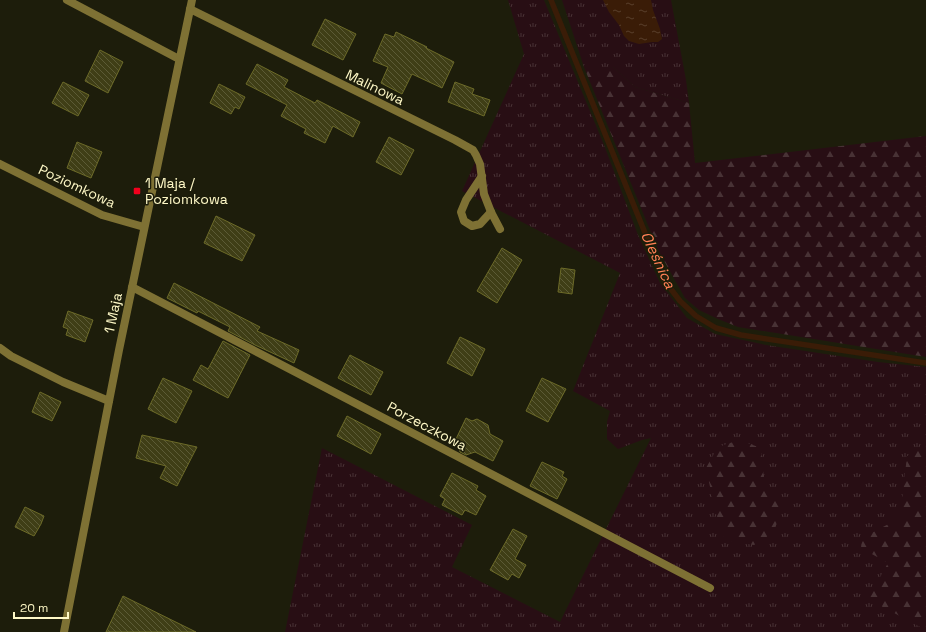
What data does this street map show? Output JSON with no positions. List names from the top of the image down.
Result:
{
  "streets": {
    "street": [
      "Malinowa",
      "Poziomkowa",
      "1 Maja",
      "Porzeczkowa"
    ]
  },
  "crossings": [
    ["Malinowa", "1 Maja"],
    ["Poziomkowa", "1 Maja"],
    ["1 Maja", "Porzeczkowa"]
  ],
  "water": ["Oleśnica"],
  "places": {
    "transit": ["1 Maja / Poziomkowa"]
  },
  "scale_bar": "20 m"
}
